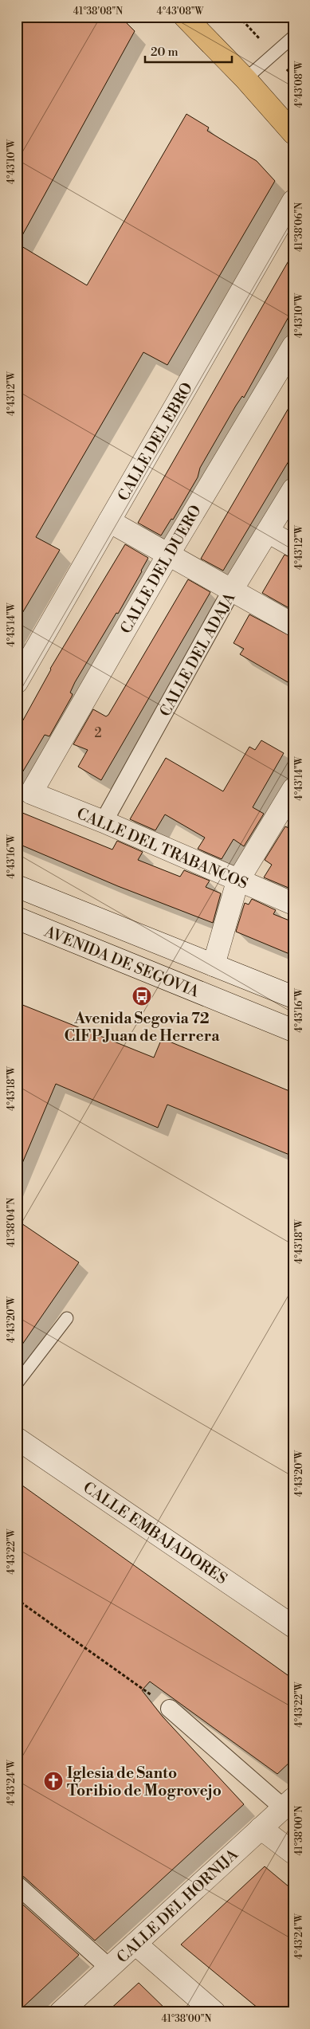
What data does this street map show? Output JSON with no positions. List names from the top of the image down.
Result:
{
  "streets": {
    "street": [
      "CALLE DEL EBRO",
      "CALLE DEL DUERO",
      "CALLE DEL ADAJA",
      "CALLE DEL TRABANCOS",
      "AVENIDA DE SEGOVIA",
      "CALLE EMBAJADORES",
      "CALLE DEL HORNIJA"
    ]
  },
  "crossings": [
    ["CALLE DEL DUERO", "CALLE DEL TRABANCOS"],
    ["CALLE DEL ADAJA", "CALLE DEL TRABANCOS"]
  ],
  "places": {
    "bus stop": ["Avenida Segovia 72 CIFP Juan de Herrera"],
    "church": ["Iglesia de Santo Toribio de Mogrovejo"]
  },
  "house_numbers": ["2"],
  "scale_bar": "20 m",
  "coordinates": [
    "41°38'08\"N",
    "4°43'08\"W",
    "4°43'10\"W",
    "41°38'06\"N",
    "4°43'12\"W",
    "4°43'14\"W",
    "4°43'16\"W",
    "4°43'18\"W",
    "41°38'04\"N",
    "4°43'20\"W",
    "4°43'22\"W",
    "4°43'24\"W",
    "41°38'00\"N"
  ]
}
